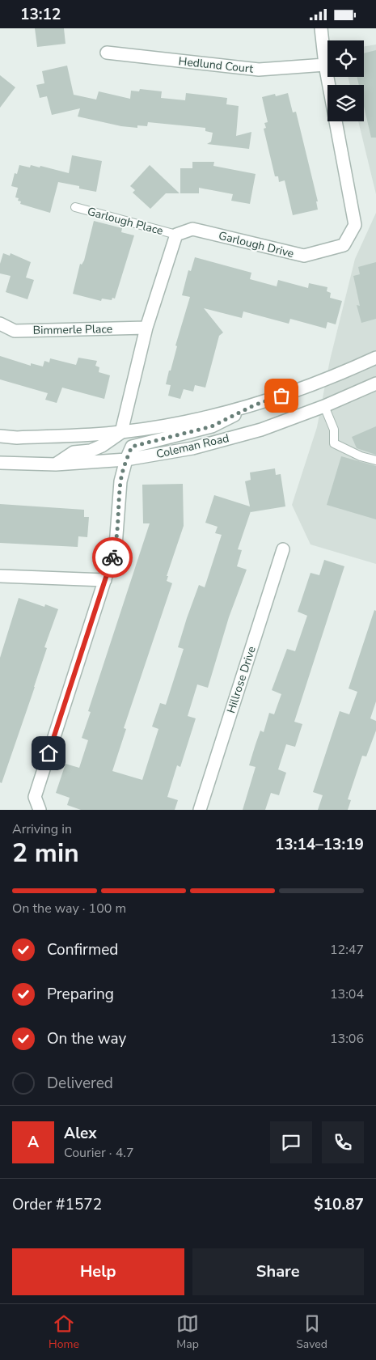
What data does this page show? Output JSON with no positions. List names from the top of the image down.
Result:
{
  "streets": {
    "street": [
      "Hedlund Court",
      "Garlough Drive",
      "Bimmerle Place",
      "Coleman Road",
      "Hillrose Drive"
    ],
    "lane": ["Garlough Place"]
  },
  "crossings": [
    ["Hedlund Court", "Garlough Drive"],
    ["Garlough Place", "Garlough Drive"]
  ],
  "page": {
    "status": "13:12",
    "heading": ["2 min", "Arriving in", "13:14–13:19"],
    "panel": [
      "Alex",
      "Courier · 4.7",
      "Order #1572",
      "$10.87"
    ],
    "bar": "On the way · 100 m",
    "list": [
      ["Confirmed", "12:47"],
      ["Preparing", "13:04"],
      ["On the way", "13:06"],
      "Delivered"
    ],
    "round": "A",
    "buttons": ["Help", "Share"],
    "tabs": ["Home", "Map", "Saved"]
  }
}
